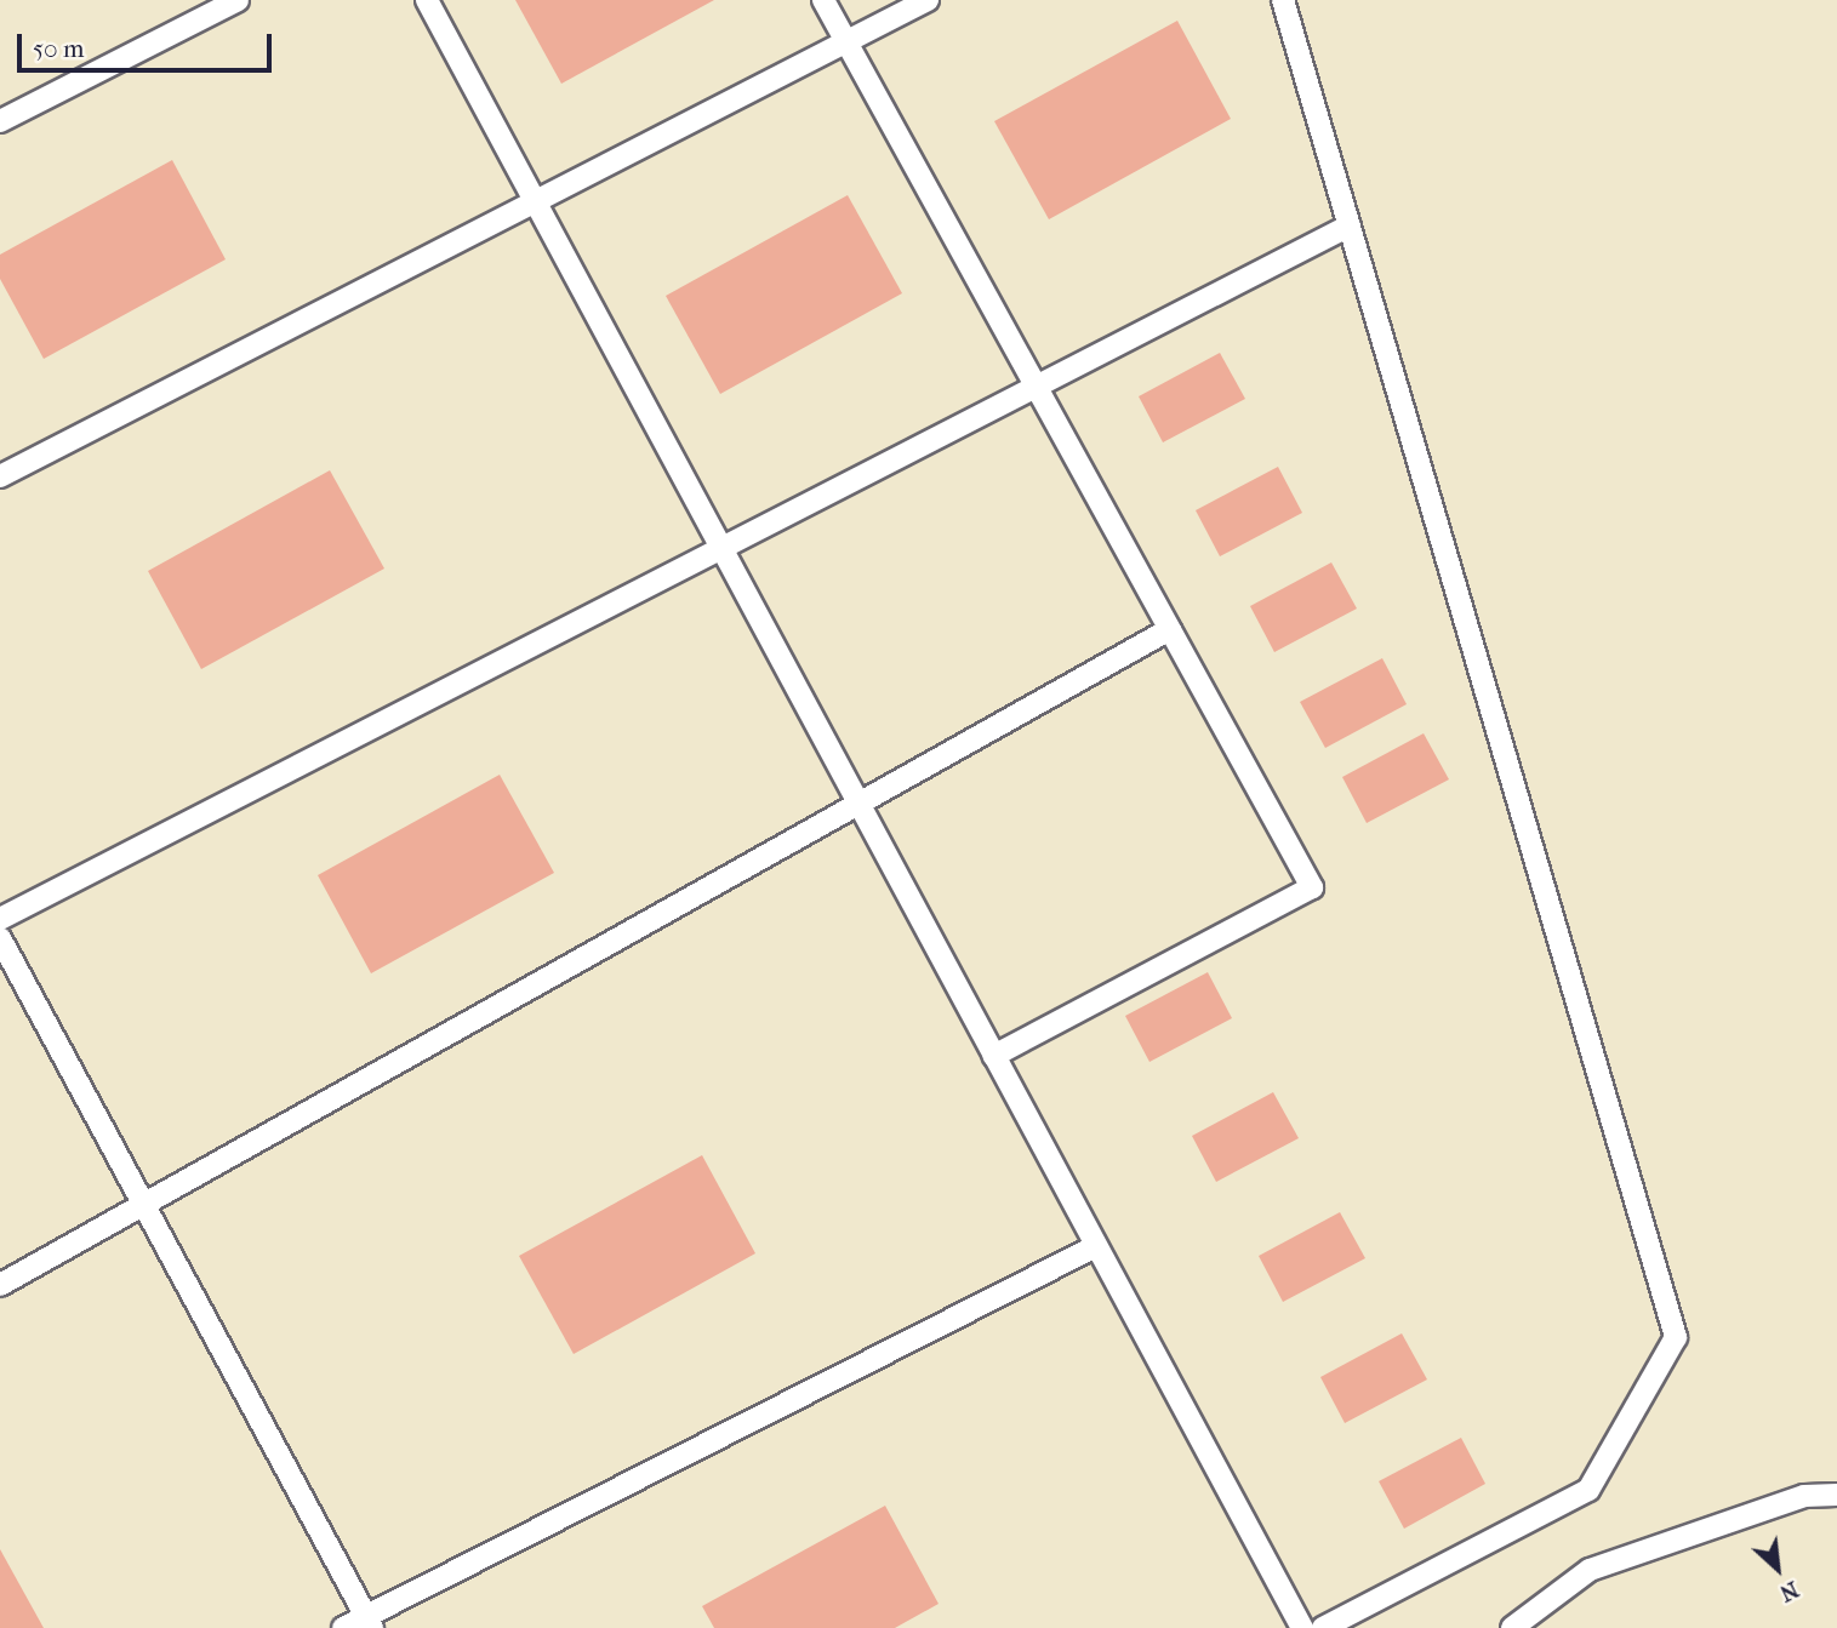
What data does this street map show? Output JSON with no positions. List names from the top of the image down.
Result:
{
  "scale_bar": "50 m",
  "north": "bottom right"
}
